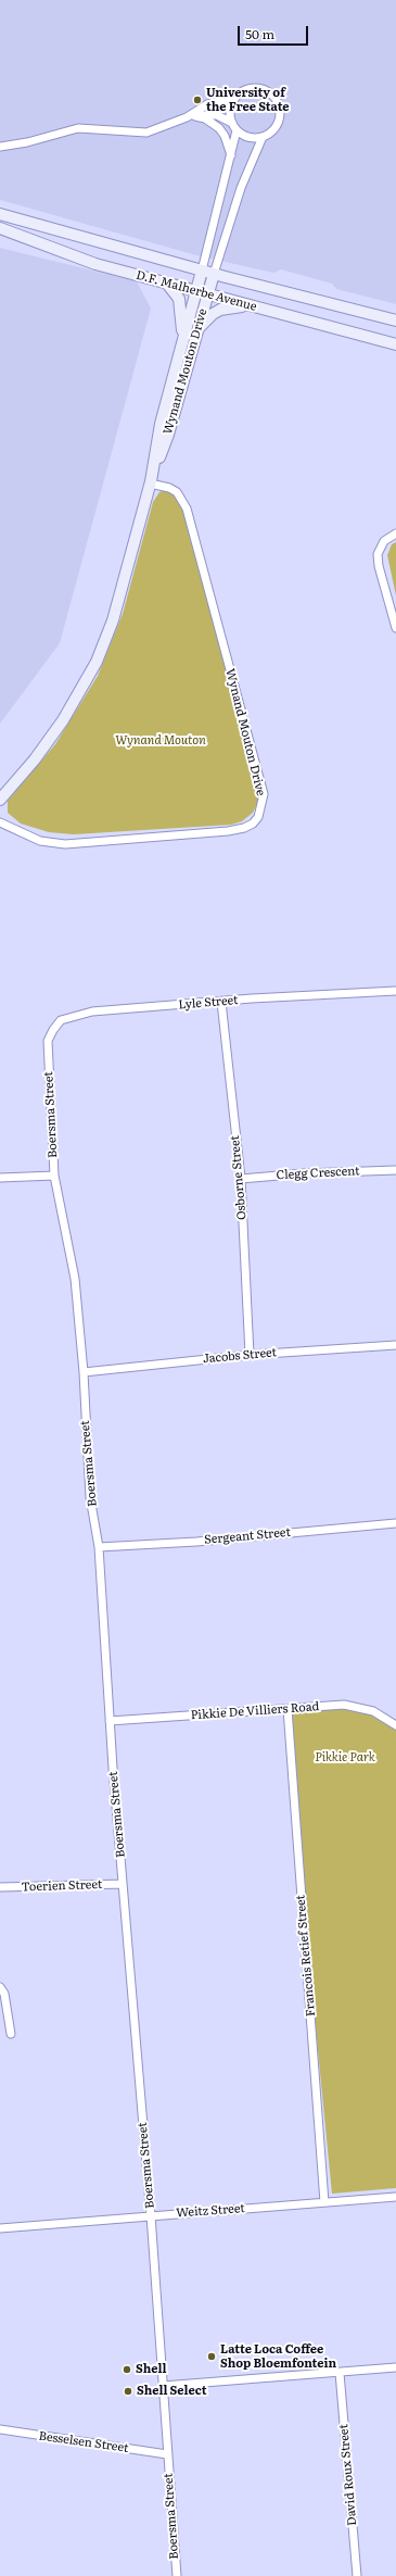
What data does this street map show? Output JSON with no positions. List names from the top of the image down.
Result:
{
  "streets": {
    "street": [
      "D.F. Malherbe Avenue",
      "Wynand Mouton Drive",
      "Lyle Street",
      "Boersma Street",
      "Clegg Crescent",
      "Osborne Street",
      "Jacobs Street",
      "Sergeant Street",
      "Pikkie De Villiers Road",
      "Toerien Street",
      "Francois Retief Street",
      "Weitz Street",
      "Besselsen Street",
      "David Roux Street"
    ]
  },
  "crossings": [
    ["D.F. Malherbe Avenue", "Wynand Mouton Drive"],
    ["Lyle Street", "Boersma Street"],
    ["Lyle Street", "Osborne Street"],
    ["Boersma Street", "Jacobs Street"],
    ["Boersma Street", "Sergeant Street"],
    ["Boersma Street", "Pikkie De Villiers Road"],
    ["Boersma Street", "Toerien Street"],
    ["Boersma Street", "Weitz Street"],
    ["Boersma Street", "Besselsen Street"],
    ["Clegg Crescent", "Osborne Street"],
    ["Osborne Street", "Jacobs Street"],
    ["Pikkie De Villiers Road", "Francois Retief Street"],
    ["Francois Retief Street", "Weitz Street"]
  ],
  "parks": ["Wynand Mouton", "Pikkie Park"],
  "places": [
    "University of the Free State",
    "Latte Loca Coffee Shop Bloemfontein",
    "Shell",
    "Shell Select"
  ],
  "scale_bar": "50 m"
}
